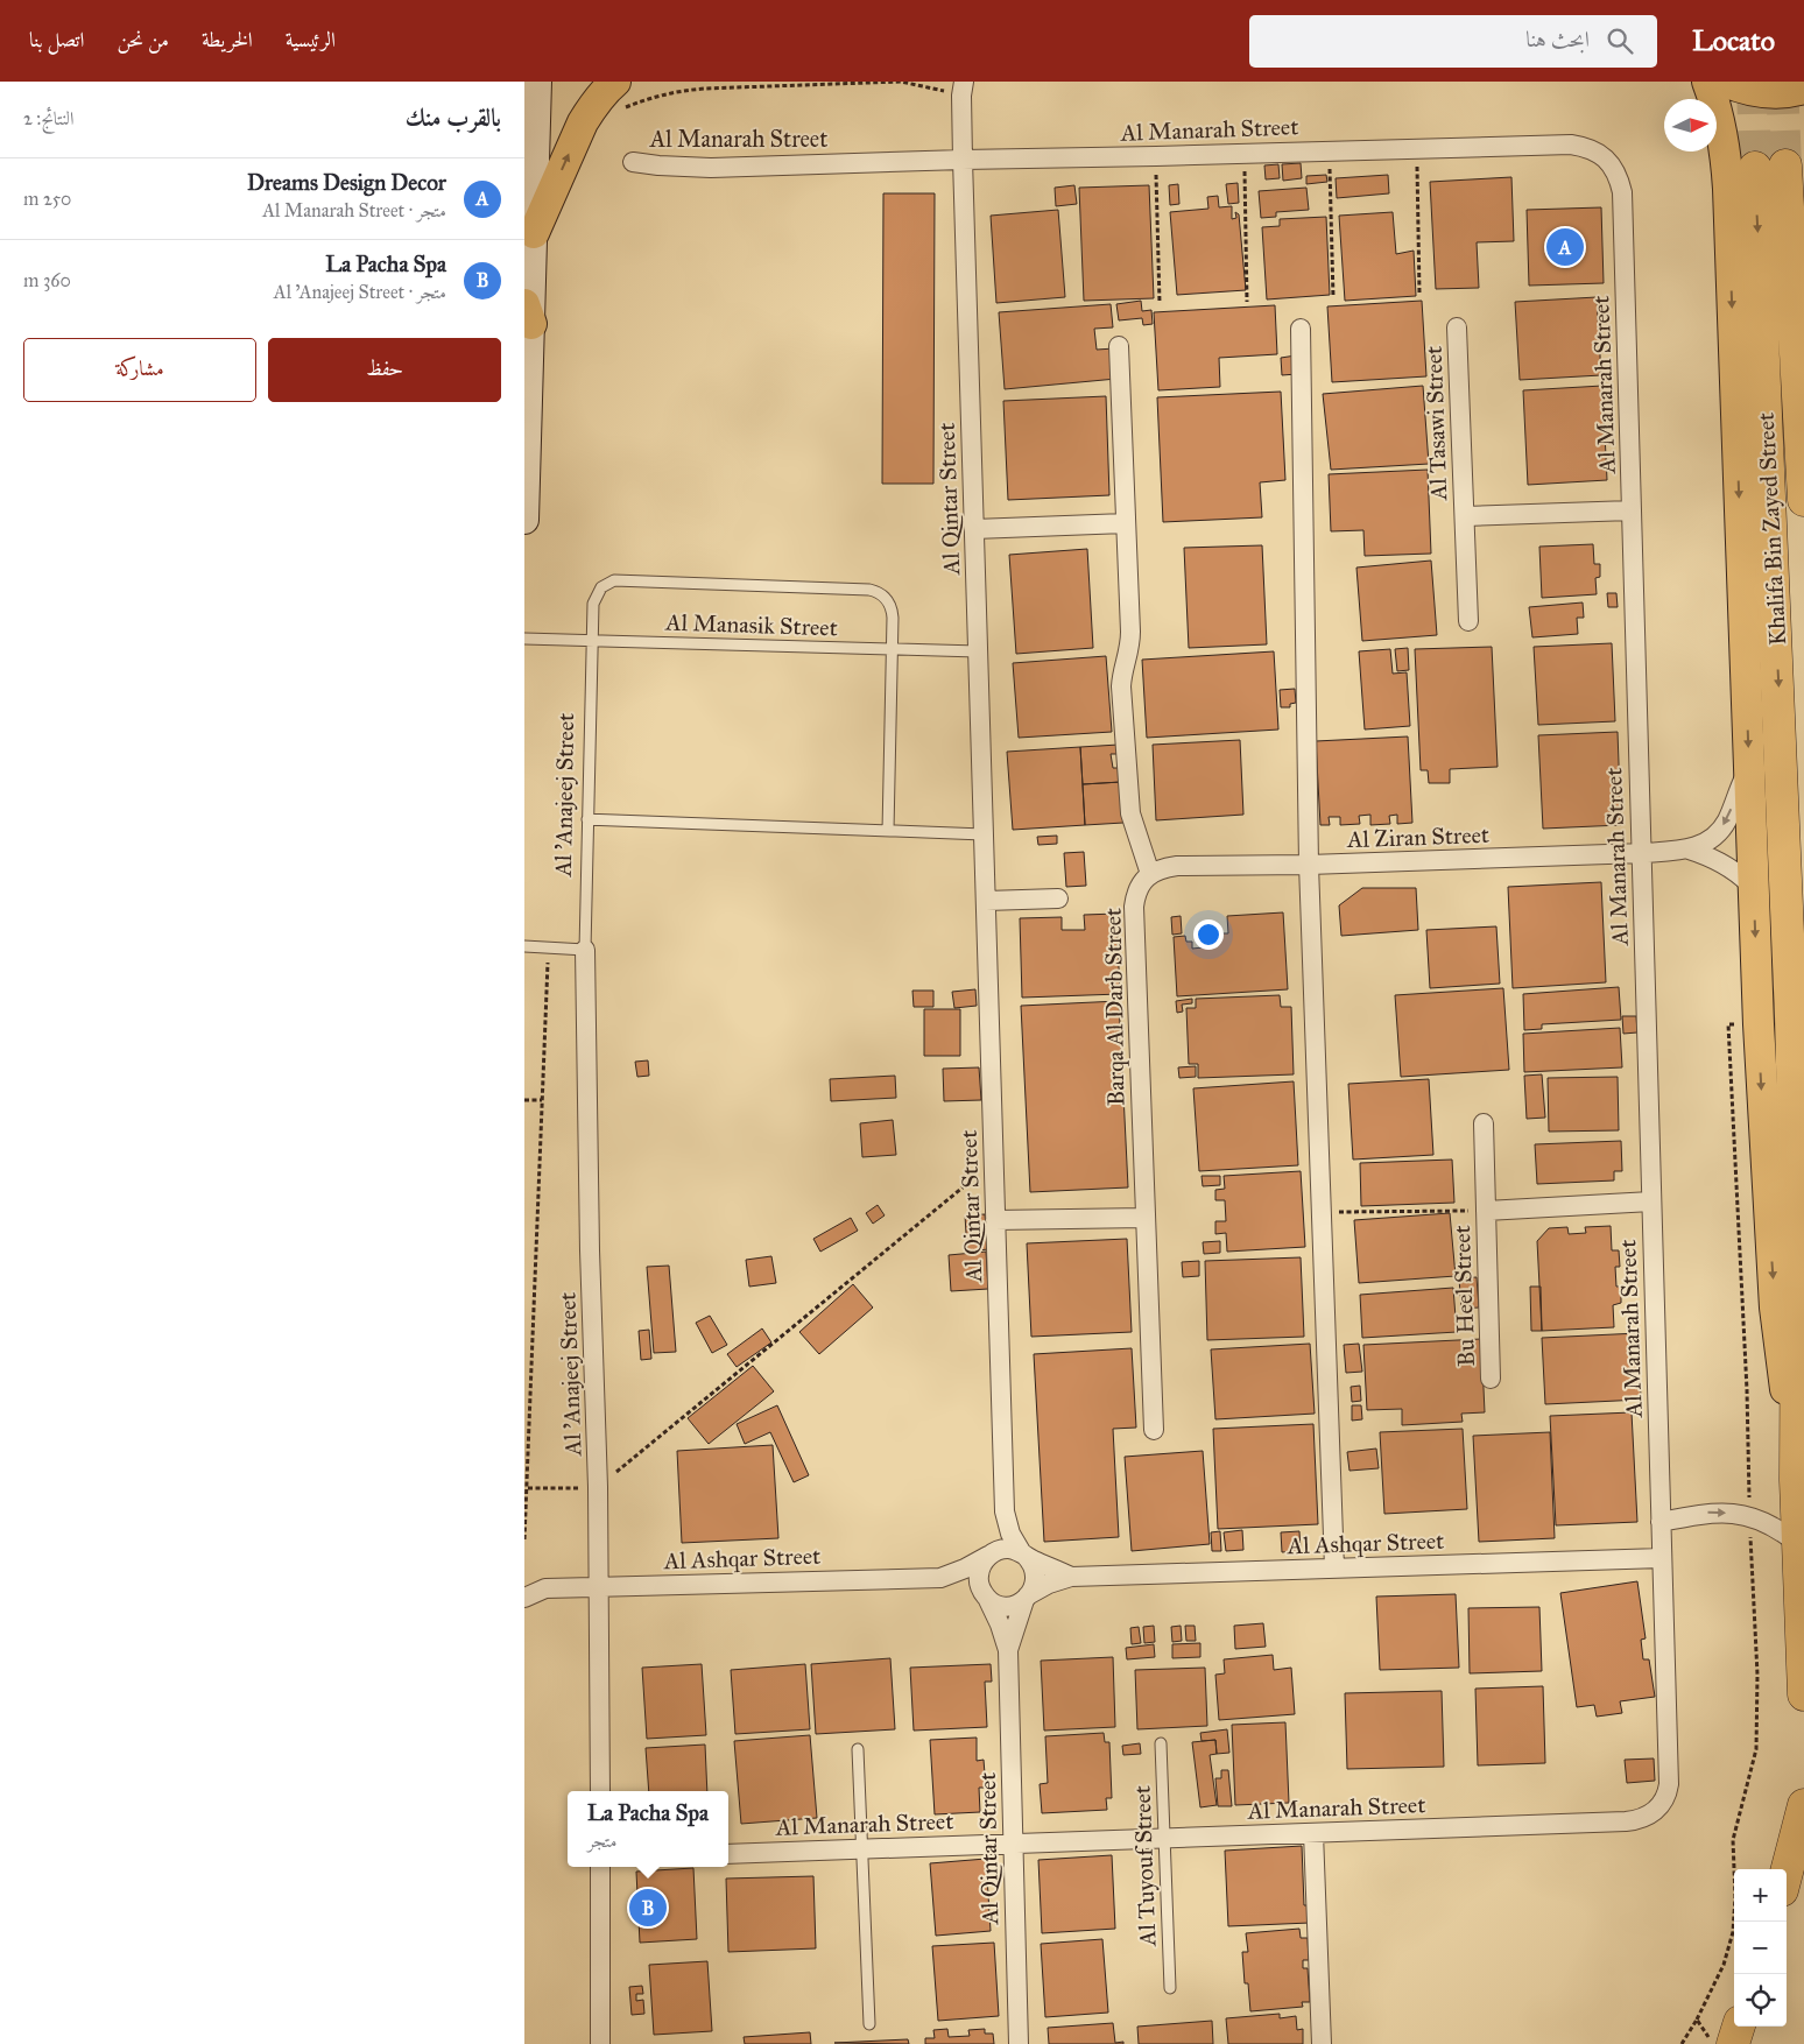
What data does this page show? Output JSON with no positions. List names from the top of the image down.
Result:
{
  "streets": {
    "highway": ["Khalifa Bin Zayed Street"],
    "street": [
      "Al Manarah Street",
      "Al Tasawi Street",
      "Al Qintar Street",
      "Al 'Anajeej Street",
      "Al Ziran Street",
      "Barqa Al Darb Street",
      "Bu Heel Street",
      "Al Ashqar Street"
    ],
    "lane": ["Al Manasik Street", "Al Tuyouf Street"]
  },
  "crossings": [
    ["Al Manarah Street", "Al Tasawi Street"],
    ["Al Manarah Street", "Al Qintar Street"],
    ["Al Manarah Street", "Al Ziran Street"],
    ["Al Manarah Street", "Bu Heel Street"],
    ["Al Manarah Street", "Al Ashqar Street"],
    ["Al Manarah Street", "Al Tuyouf Street"],
    ["Al Qintar Street", "Al Manasik Street"],
    ["Al Qintar Street", "Al Ashqar Street"],
    ["Al Manasik Street", "Al 'Anajeej Street"],
    ["Al 'Anajeej Street", "Al Ashqar Street"],
    ["Al Ziran Street", "Barqa Al Darb Street"]
  ],
  "north": "right",
  "page": {
    "header": "Locato",
    "search": "ابحث هنا",
    "nav": [
      "الرئيسية",
      "الخريطة",
      "من نحن",
      "اتصل بنا"
    ],
    "heading": ["بالقرب منك", "النتائج: 2"],
    "list": [
      {
        "mark": "A",
        "name": "Dreams Design Decor",
        "note": "متجر · Al Manarah Street",
        "value": "250 m"
      },
      {
        "mark": "B",
        "name": "La Pacha Spa",
        "note": "متجر · Al 'Anajeej Street",
        "value": "360 m"
      }
    ],
    "pins": ["A", "B"],
    "buttons": ["حفظ", "مشاركة"],
    "popup": ["La Pacha Spa", "متجر"],
    "map_buttons": ["+", "−"]
  }
}
